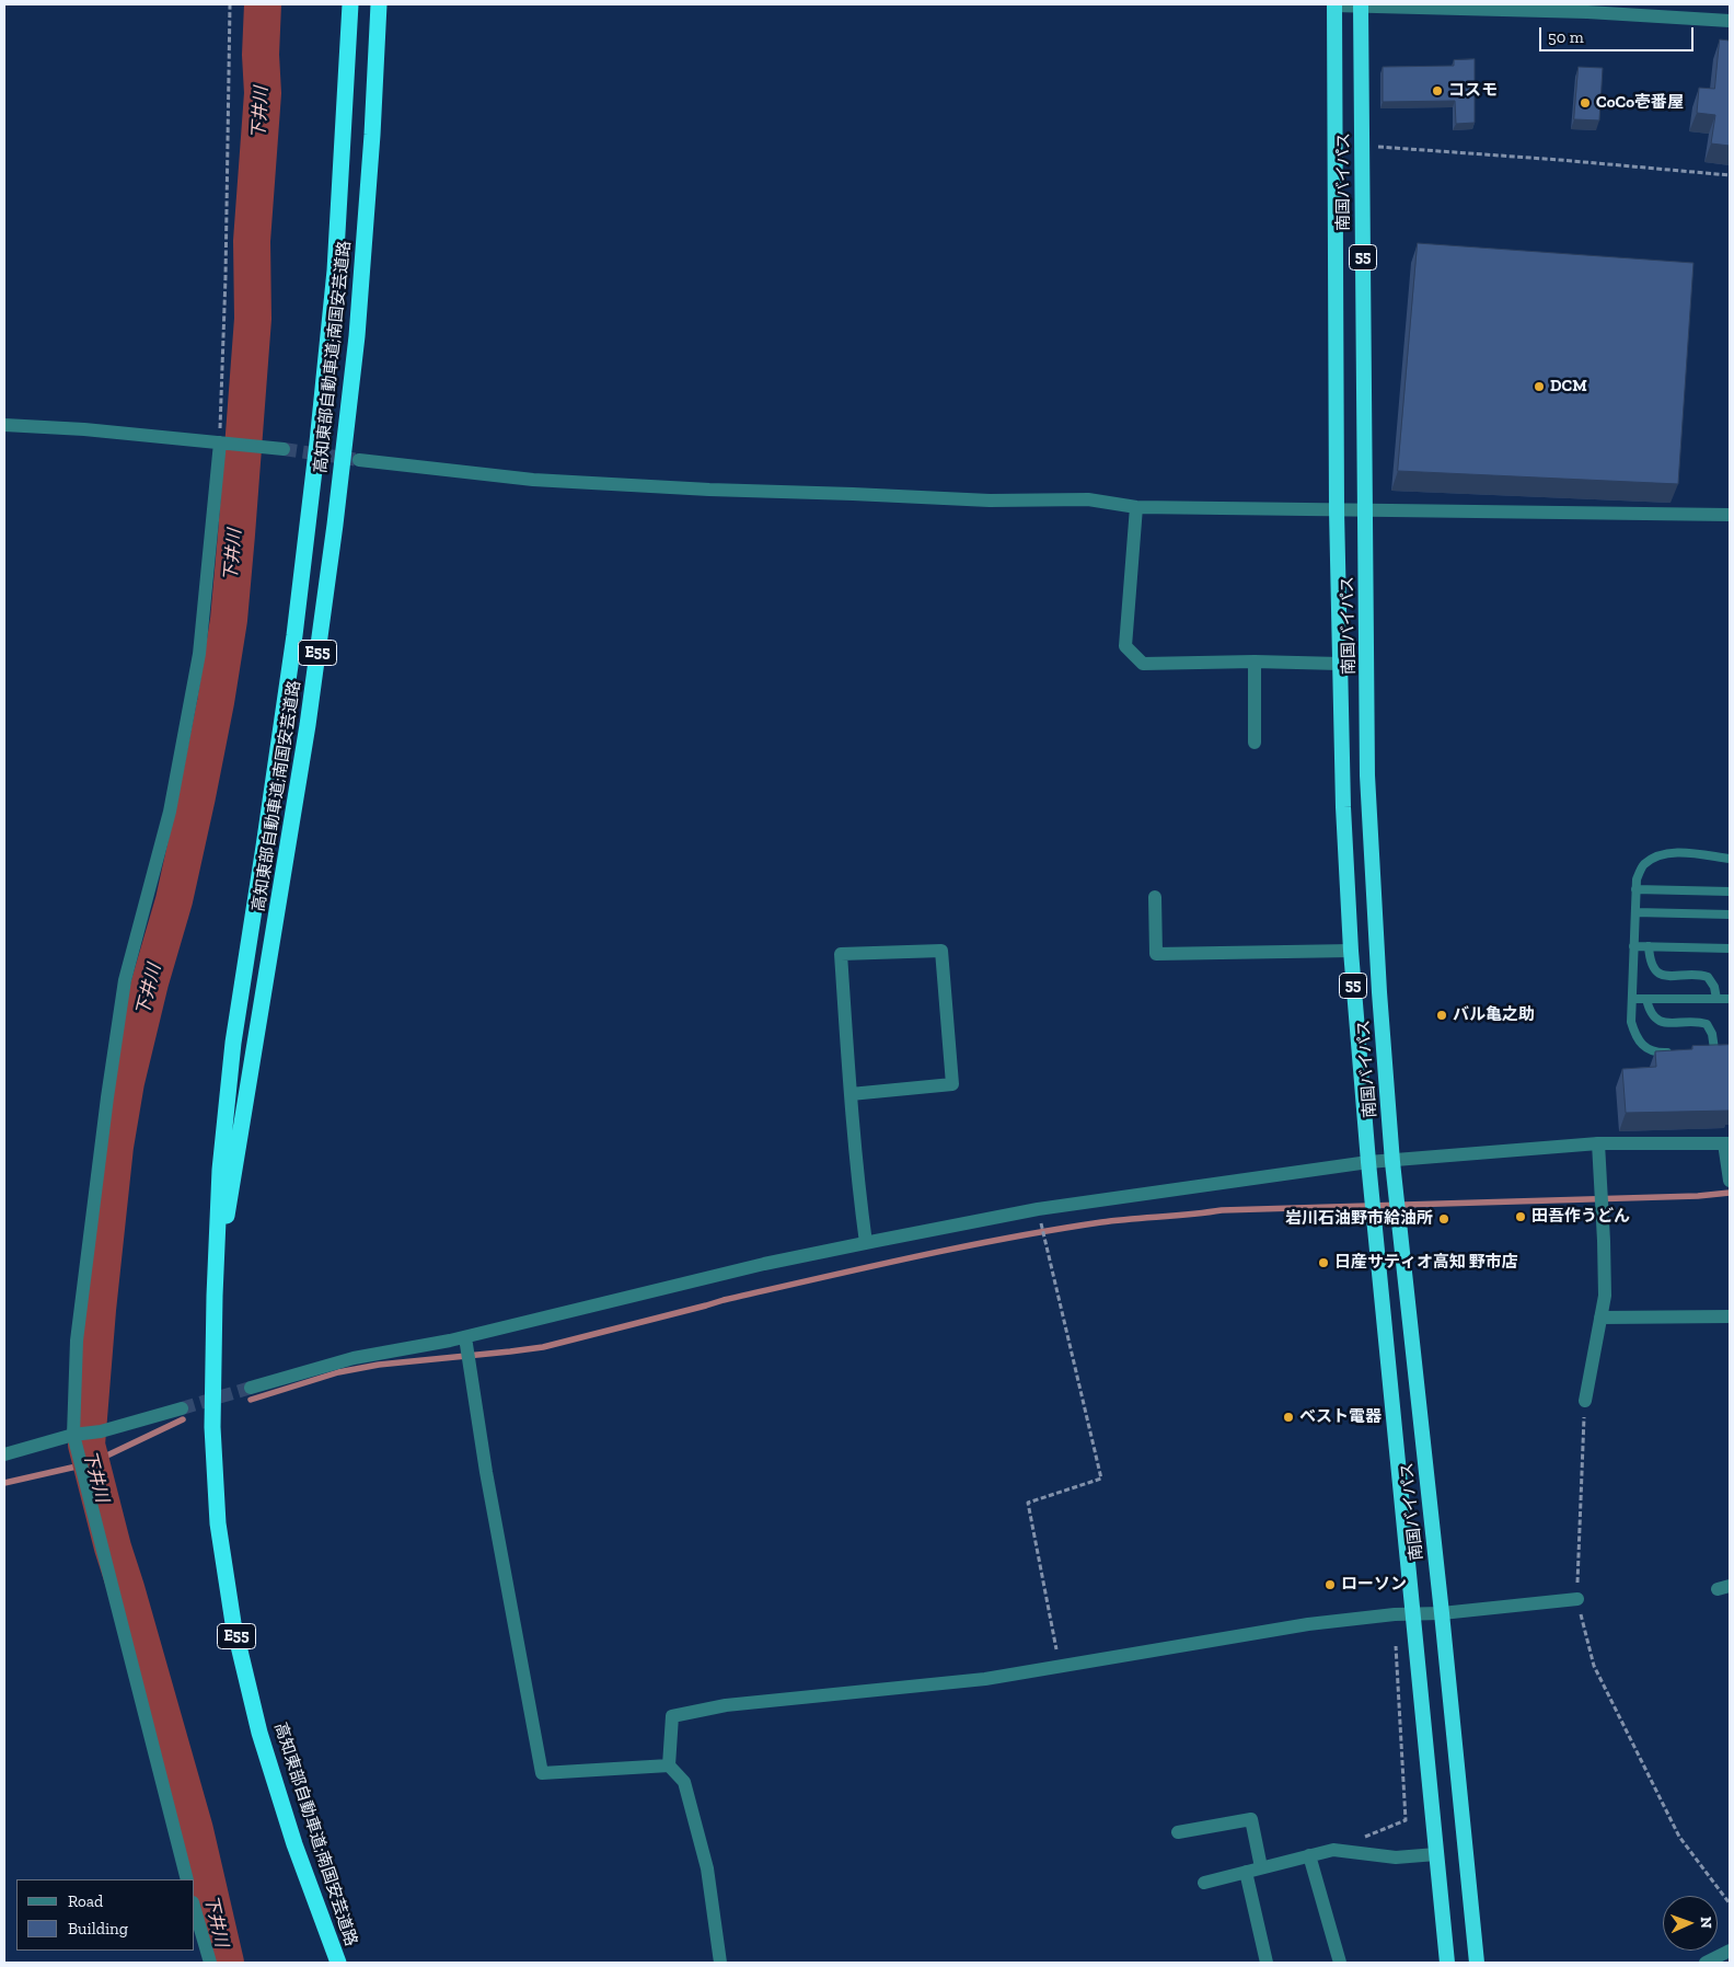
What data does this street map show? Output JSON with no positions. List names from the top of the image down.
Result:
{
  "streets": {
    "highway": [
      "南国バイパス",
      "55",
      "高知東部自動車道;南国安芸道路",
      "E55"
    ]
  },
  "water": ["下井川"],
  "places": [
    "コスモ",
    "CoCo壱番屋",
    "DCM",
    "バル亀之助",
    "田吾作うどん",
    "岩川石油野市給油所",
    "日産サティオ高知 野市店",
    "ベスト電器",
    "ローソン"
  ],
  "legend": ["Road", "Building"],
  "scale_bar": "50 m",
  "north": "right"
}
